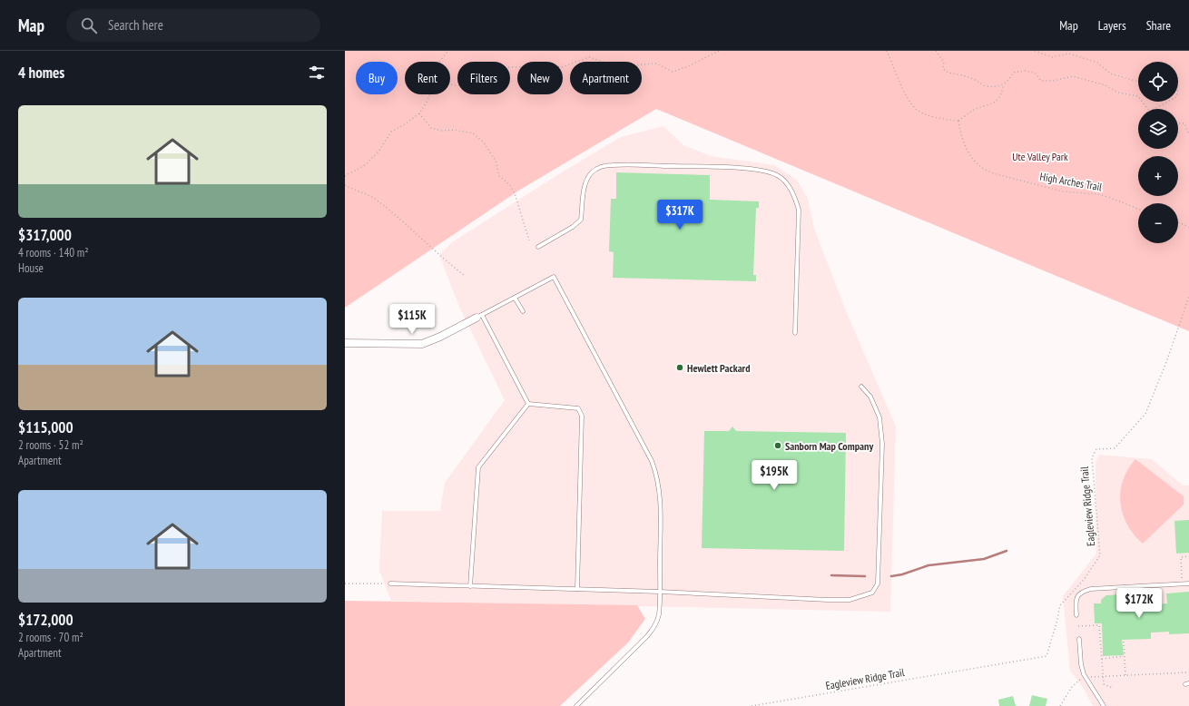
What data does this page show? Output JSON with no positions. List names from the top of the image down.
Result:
{
  "streets": {
    "path": ["High Arches Trail", "Eagleview Ridge Trail"]
  },
  "parks": ["Ute Valley Park"],
  "places": ["Hewlett Packard", "Sanborn Map Company"],
  "page": {
    "header": "Map",
    "search": "Search here",
    "nav": ["Map", "Layers", "Share"],
    "heading": "4 homes",
    "map_buttons": ["+", "−"],
    "chip": [
      "Buy",
      "Rent",
      "Filters",
      "New",
      "Apartment"
    ],
    "list": [
      {
        "name": "$317,000",
        "note": "4 rooms · 140 m² · House"
      },
      {
        "name": "$115,000",
        "note": "2 rooms · 52 m² · Apartment"
      },
      {
        "name": "$172,000",
        "note": "2 rooms · 70 m² · Apartment"
      }
    ],
    "price": [
      "$317K",
      "$115K",
      "$195K",
      "$172K"
    ]
  }
}
